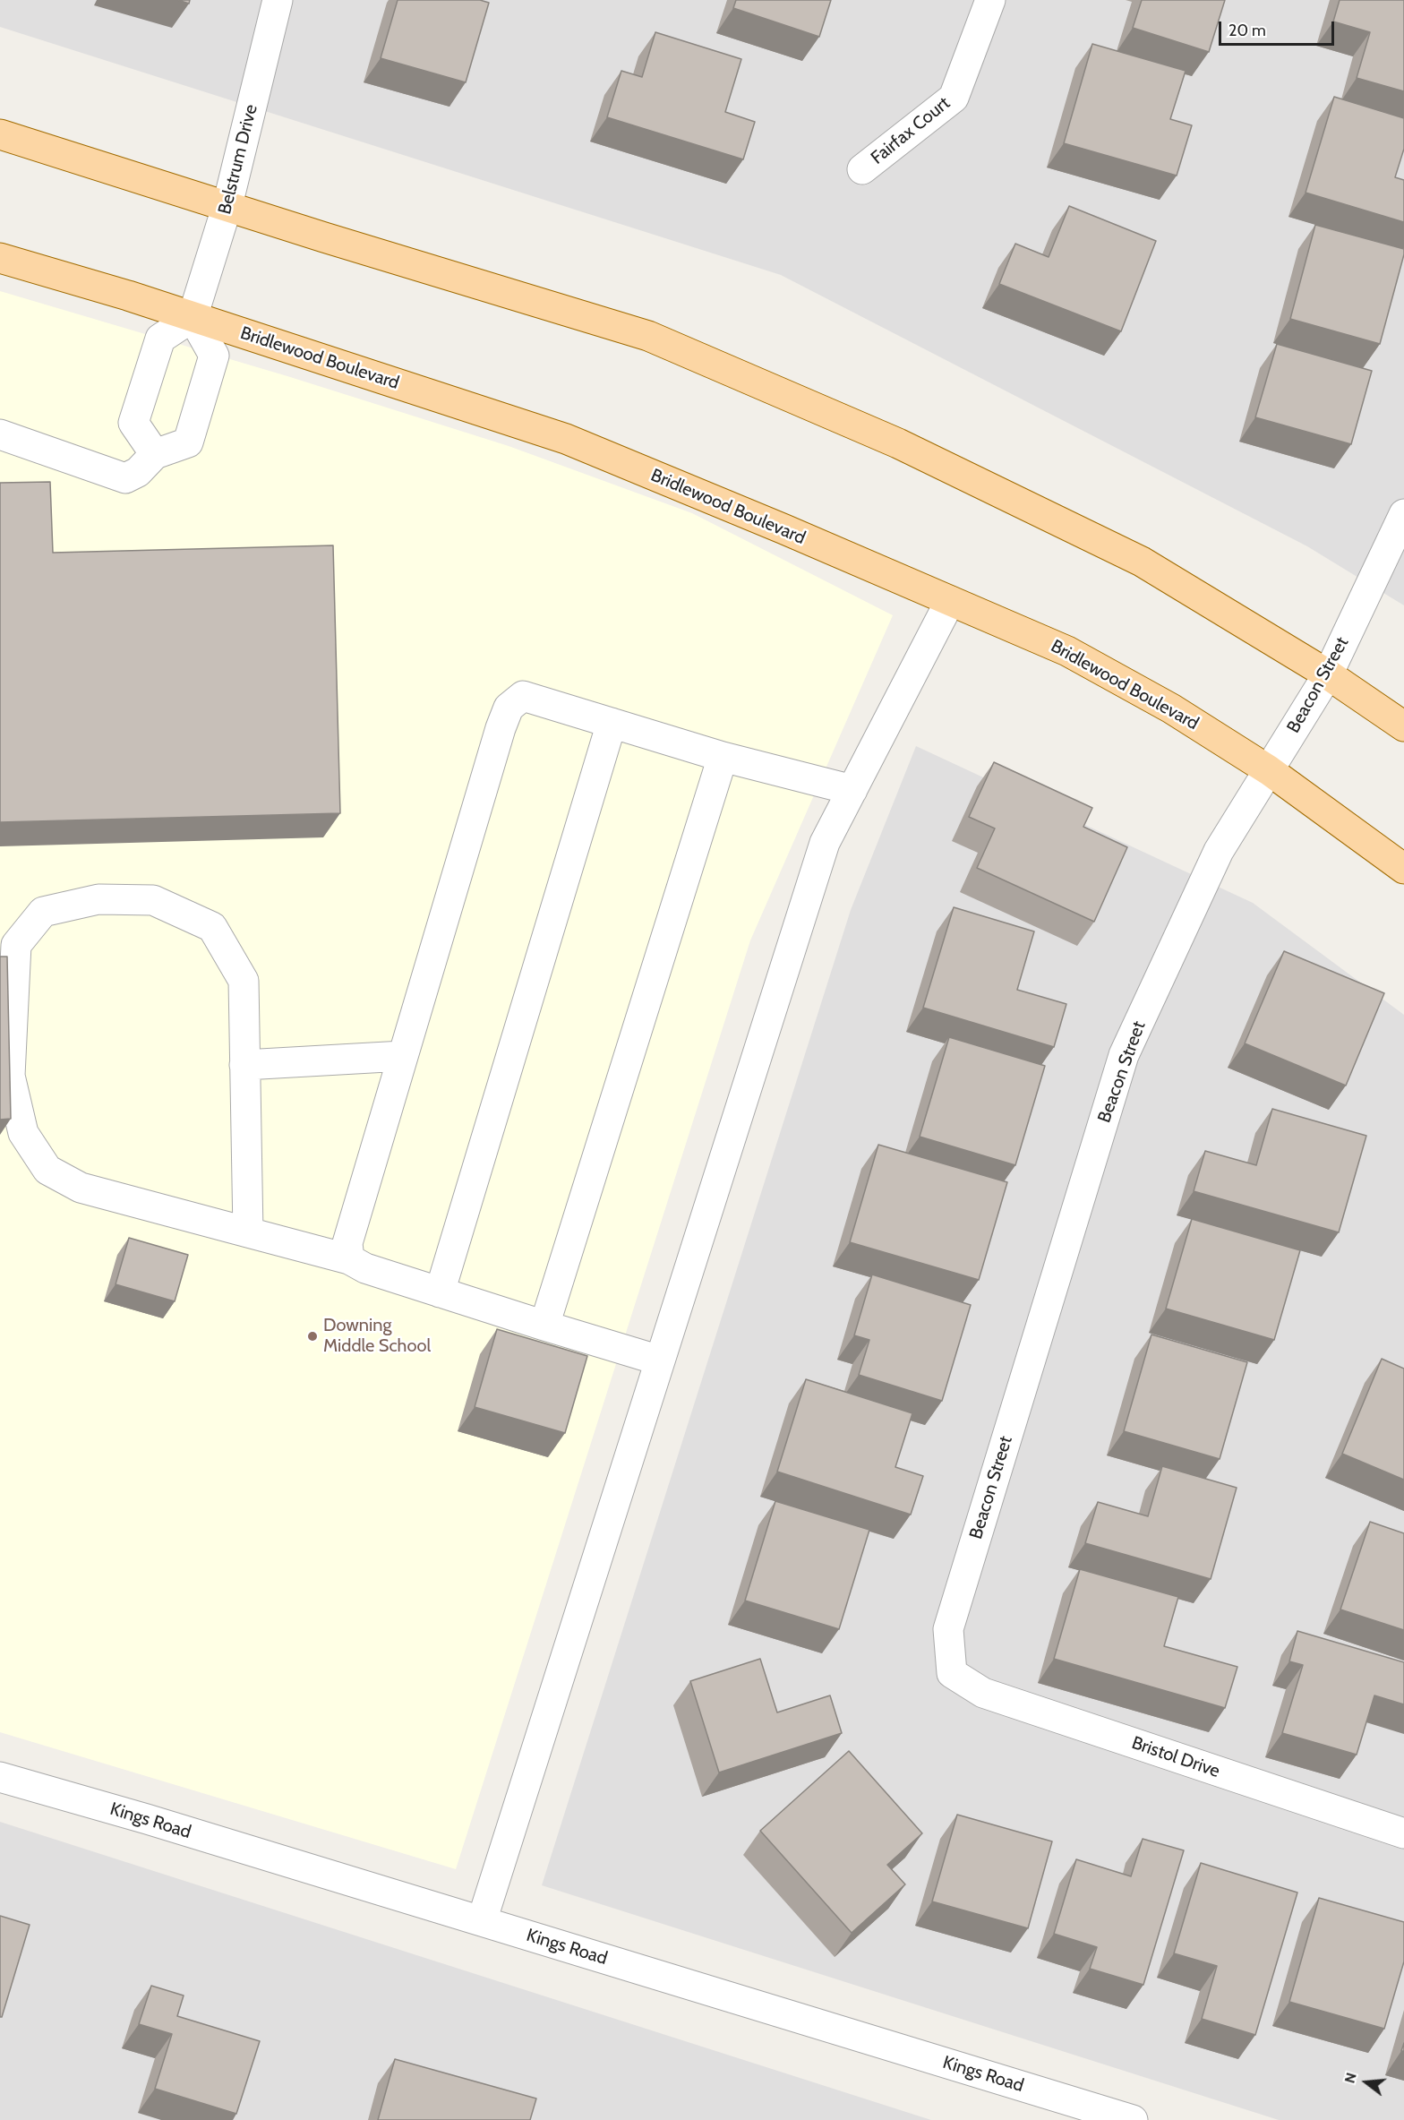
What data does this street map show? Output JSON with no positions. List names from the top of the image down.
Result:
{
  "streets": {
    "main road": ["Bridlewood Boulevard"],
    "street": [
      "Fairfax Court",
      "Belstrum Drive",
      "Beacon Street",
      "Bristol Drive",
      "Kings Road"
    ]
  },
  "crossings": [
    ["Belstrum Drive", "Bridlewood Boulevard"],
    ["Bridlewood Boulevard", "Beacon Street"],
    ["Beacon Street", "Bristol Drive"]
  ],
  "places": ["Downing Middle School"],
  "scale_bar": "20 m",
  "north": "left"
}
